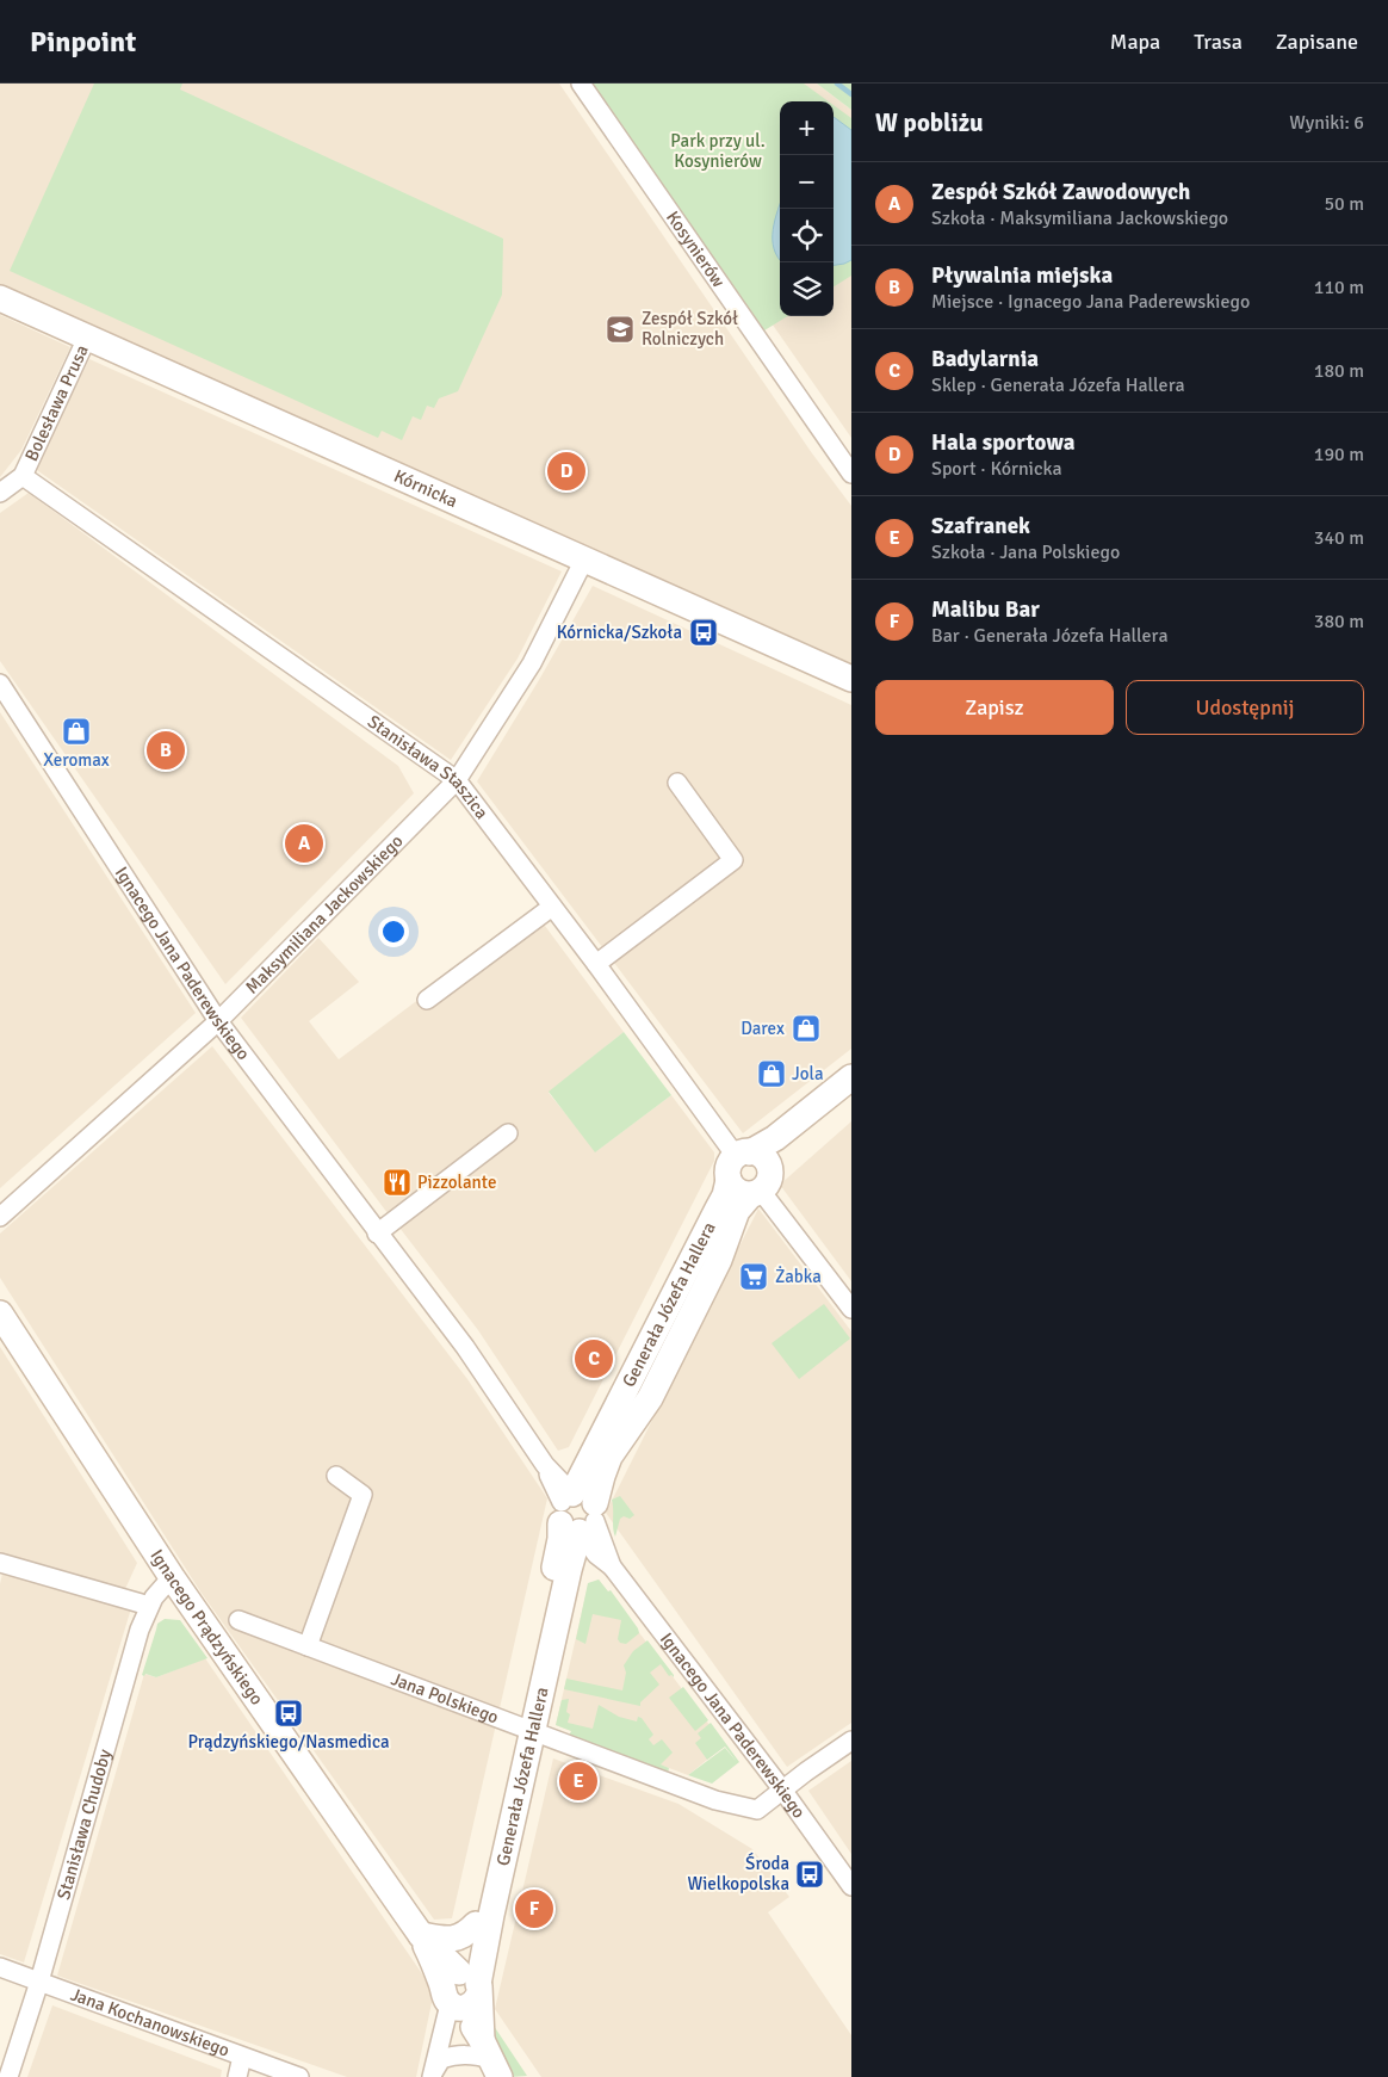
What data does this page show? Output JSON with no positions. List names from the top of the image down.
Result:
{
  "streets": {
    "street": [
      "Kosynierów",
      "Bolesława Prusa",
      "Kórnicka",
      "Stanisława Staszica",
      "Maksymiliana Jackowskiego",
      "Ignacego Jana Paderewskiego",
      "Generała Józefa Hallera",
      "Ignacego Prądzyńskiego",
      "Jana Polskiego",
      "Stanisława Chudoby",
      "Jana Kochanowskiego"
    ]
  },
  "crossings": [
    ["Bolesława Prusa", "Kórnicka"],
    ["Bolesława Prusa", "Stanisława Staszica"],
    ["Kórnicka", "Maksymiliana Jackowskiego"],
    ["Stanisława Staszica", "Maksymiliana Jackowskiego"],
    ["Stanisława Staszica", "Generała Józefa Hallera"],
    ["Maksymiliana Jackowskiego", "Ignacego Jana Paderewskiego"],
    ["Ignacego Jana Paderewskiego", "Generała Józefa Hallera"],
    ["Ignacego Jana Paderewskiego", "Jana Polskiego"],
    ["Generała Józefa Hallera", "Ignacego Prądzyńskiego"],
    ["Generała Józefa Hallera", "Jana Polskiego"],
    ["Ignacego Prądzyńskiego", "Stanisława Chudoby"],
    ["Stanisława Chudoby", "Jana Kochanowskiego"]
  ],
  "parks": ["Park przy ul. Kosynierów"],
  "places": {
    "school or university": ["Zespół Szkół Rolniczych"],
    "bus stop": ["Kórnicka/Szkoła", "Prądzyńskiego/Nasmedica", "Środa Wielkopolska"],
    "shop": ["Xeromax", "Darex", "Jola"],
    "restaurant": ["Pizzolante"],
    "supermarket": ["Żabka"]
  },
  "page": {
    "header": "Pinpoint",
    "nav": ["Mapa", "Trasa", "Zapisane"],
    "heading": ["W pobliżu", "Wyniki: 6"],
    "map_buttons": ["+", "−"],
    "list": [
      {
        "mark": "A",
        "name": "Zespół Szkół Zawodowych",
        "note": "Szkoła · Maksymiliana Jackowskiego",
        "value": "50 m"
      },
      {
        "mark": "B",
        "name": "Pływalnia miejska",
        "note": "Miejsce · Ignacego Jana Paderewskiego",
        "value": "110 m"
      },
      {
        "mark": "C",
        "name": "Badylarnia",
        "note": "Sklep · Generała Józefa Hallera",
        "value": "180 m"
      },
      {
        "mark": "D",
        "name": "Hala sportowa",
        "note": "Sport · Kórnicka",
        "value": "190 m"
      },
      {
        "mark": "E",
        "name": "Szafranek",
        "note": "Szkoła · Jana Polskiego",
        "value": "340 m"
      },
      {
        "mark": "F",
        "name": "Malibu Bar",
        "note": "Bar · Generała Józefa Hallera",
        "value": "380 m"
      }
    ],
    "pins": [
      "D",
      "B",
      "A",
      "C",
      "E",
      "F"
    ],
    "buttons": ["Zapisz", "Udostępnij"]
  }
}
